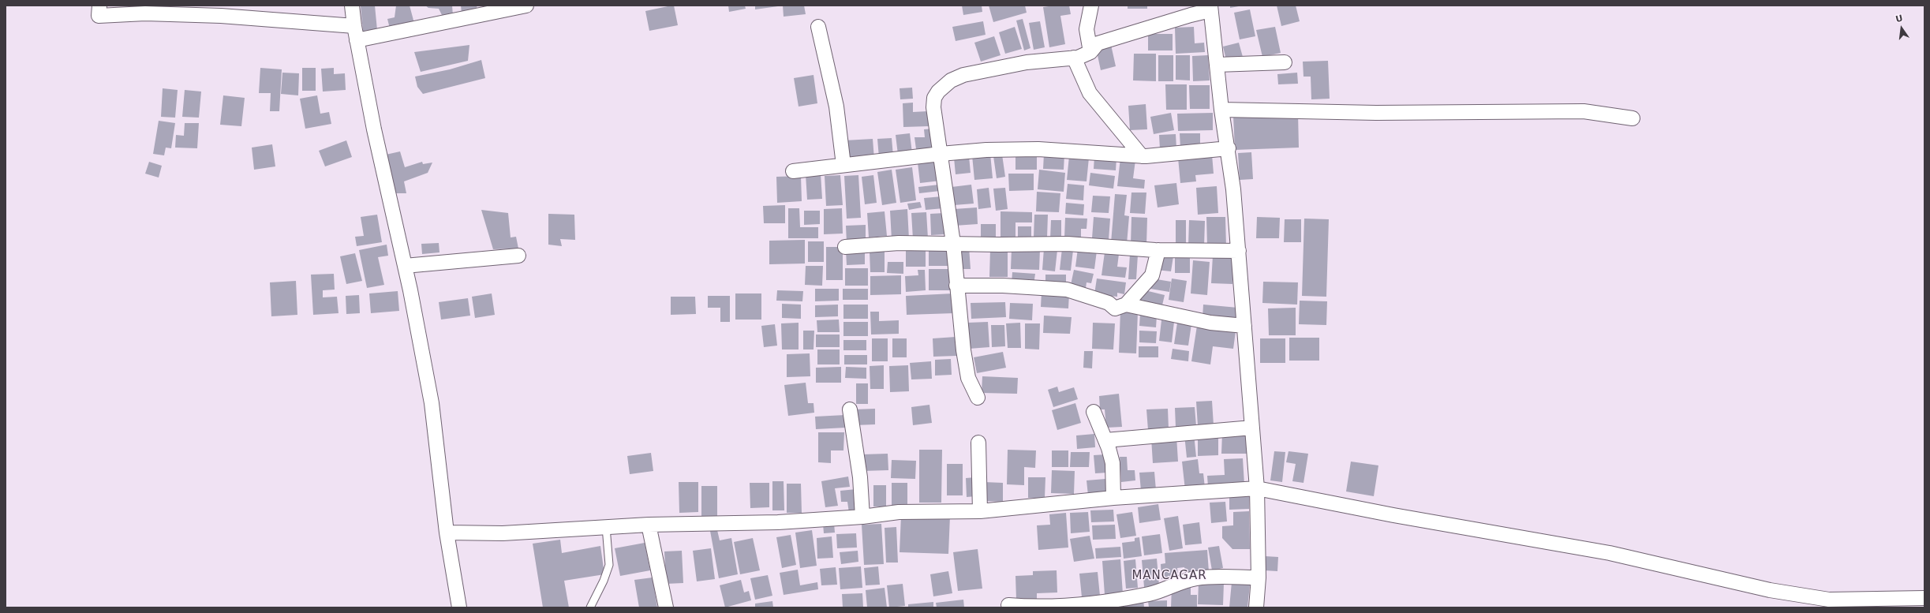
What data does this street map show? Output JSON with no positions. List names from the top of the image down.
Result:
{
  "districts": ["MANCAGAR"],
  "north": "top"
}
